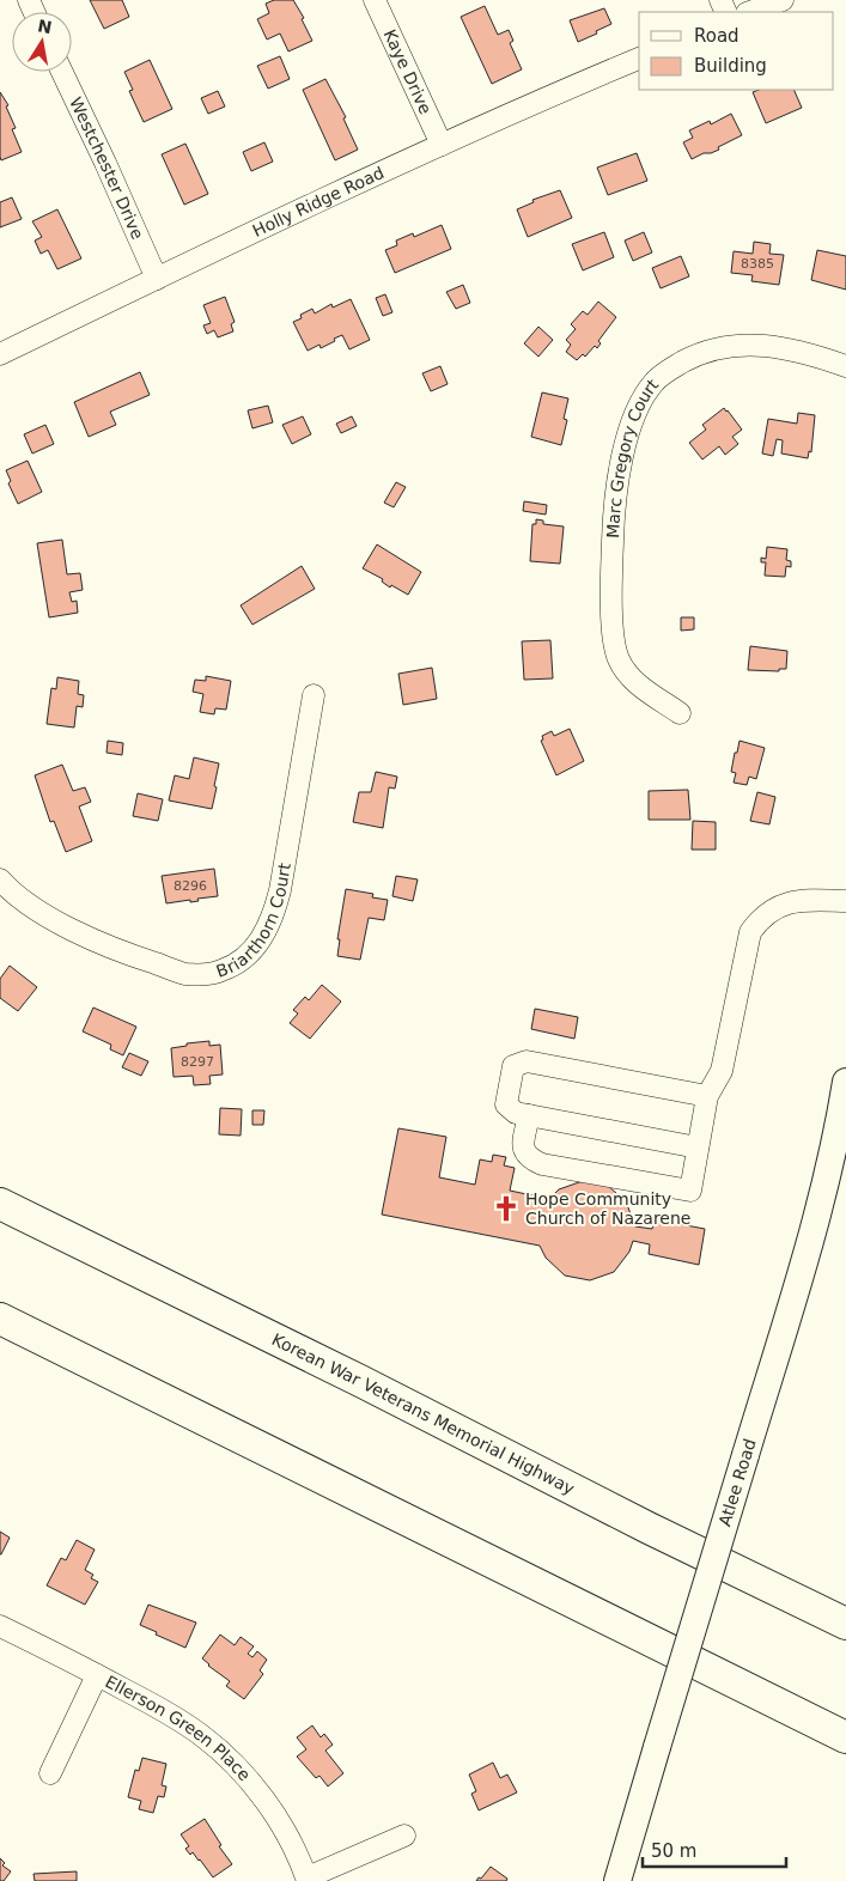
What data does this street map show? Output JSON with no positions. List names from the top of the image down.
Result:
{
  "streets": {
    "highway": ["Korean War Veterans Memorial Highway"],
    "main road": ["Atlee Road"],
    "street": [
      "Kaye Drive",
      "Westchester Drive",
      "Holly Ridge Road",
      "Marc Gregory Court",
      "Briarthorn Court",
      "Ellerson Green Place"
    ]
  },
  "crossings": [
    ["Kaye Drive", "Holly Ridge Road"],
    ["Westchester Drive", "Holly Ridge Road"]
  ],
  "places": {
    "church": ["Hope Community Church of Nazarene"]
  },
  "house_numbers": ["8385", "8296", "8297"],
  "legend": ["Road", "Building"],
  "scale_bar": "50 m",
  "north": "top"
}
